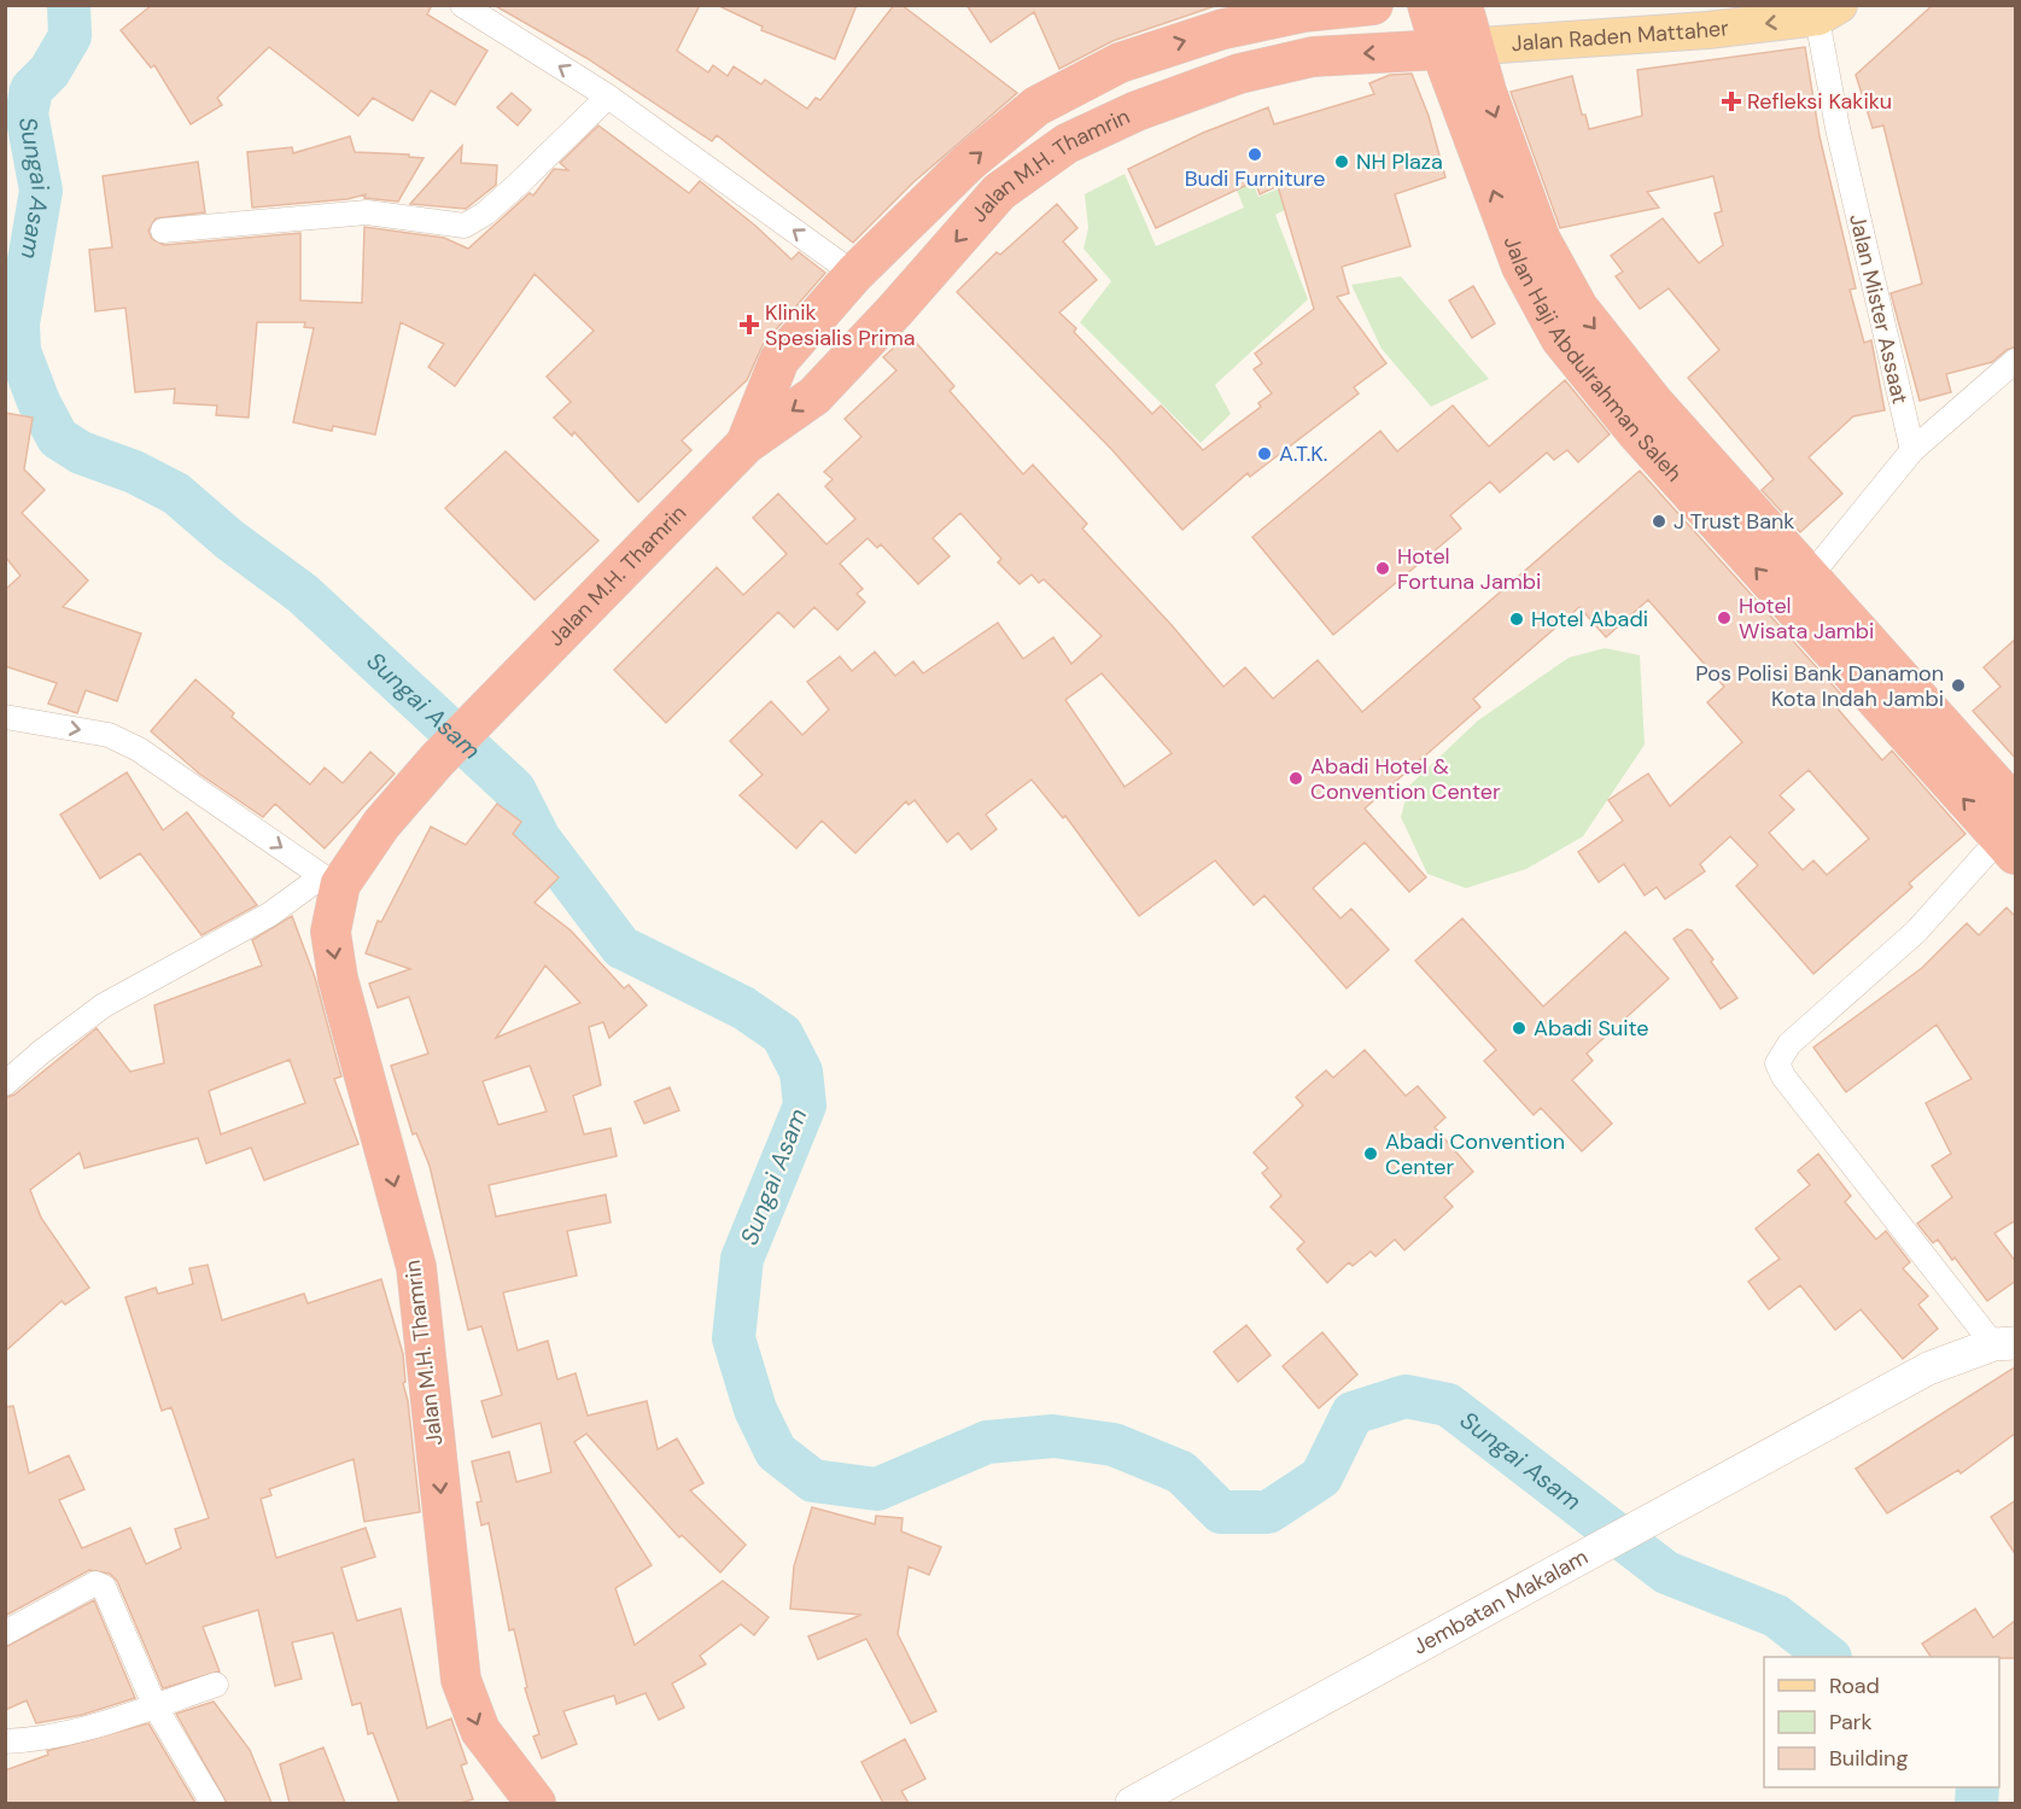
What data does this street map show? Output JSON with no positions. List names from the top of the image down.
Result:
{
  "streets": {
    "highway": ["Jalan M.H. Thamrin", "Jalan Haji Abdulrahman Saleh"],
    "main road": ["Jalan Raden Mattaher"],
    "street": ["Jalan Mister Assaat", "Jembatan Makalam"]
  },
  "crossings": [
    ["Jalan Raden Mattaher", "Jalan M.H. Thamrin"],
    ["Jalan Raden Mattaher", "Jalan Mister Assaat"],
    ["Jalan Raden Mattaher", "Jalan Haji Abdulrahman Saleh"],
    ["Jalan M.H. Thamrin", "Jalan Haji Abdulrahman Saleh"]
  ],
  "one_way": ["Jalan Raden Mattaher"],
  "water": ["Sungai Asam"],
  "places": {
    "health": ["Refleksi Kakiku", "Klinik Spesialis Prima"],
    "other": [
      "Budi Furniture",
      "NH Plaza",
      "A.T.K.",
      "J Trust Bank",
      "Hotel Fortuna Jambi",
      "Hotel Wisata Jambi",
      "Hotel Abadi",
      "Pos Polisi Bank Danamon Kota Indah Jambi",
      "Abadi Hotel & Convention Center",
      "Abadi Suite",
      "Abadi Convention Center"
    ]
  },
  "legend": ["Road", "Park", "Building"]
}
